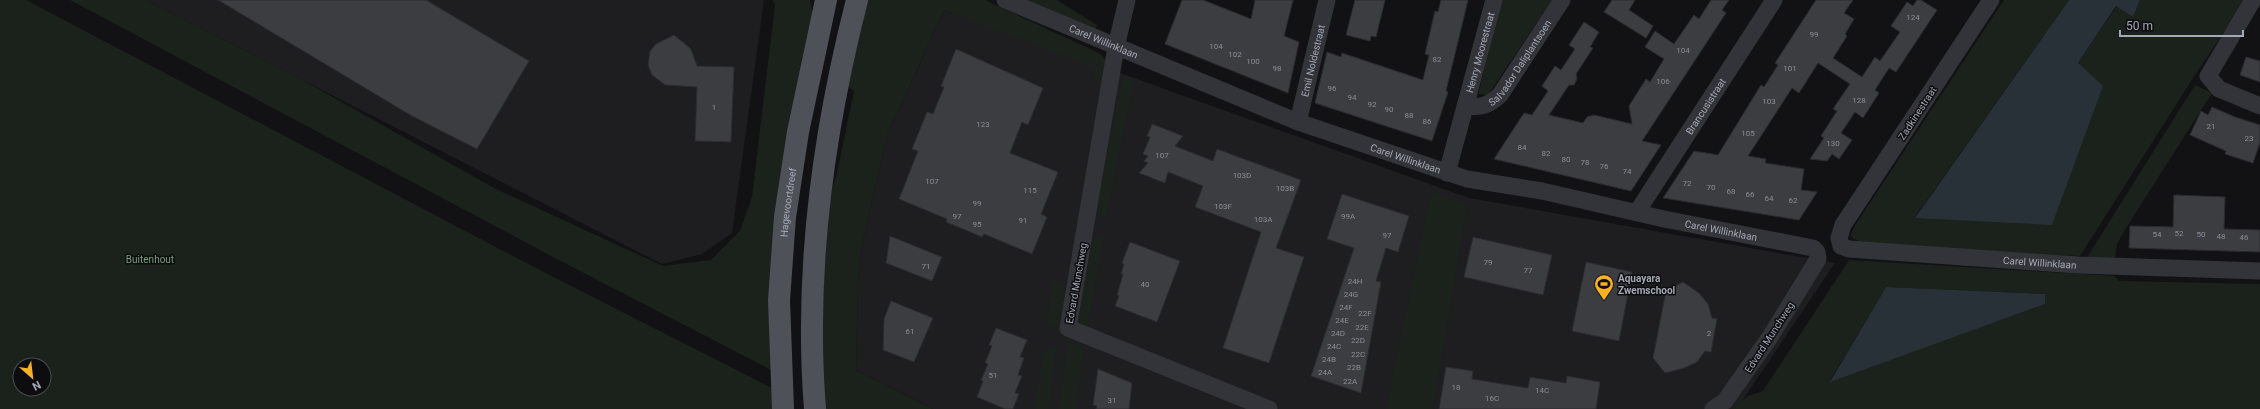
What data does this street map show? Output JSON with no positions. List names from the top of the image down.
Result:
{
  "streets": {
    "main road": ["Hagevoortdreef"],
    "street": [
      "Carel Willinklaan",
      "Henry Moorestraat",
      "Emil Noldestraat",
      "Salvador Daliplantsoen",
      "Brancusistraat",
      "Zadkinestraat",
      "Edvard Munchweg"
    ]
  },
  "crossings": [
    ["Carel Willinklaan", "Henry Moorestraat"],
    ["Carel Willinklaan", "Emil Noldestraat"],
    ["Carel Willinklaan", "Brancusistraat"],
    ["Carel Willinklaan", "Zadkinestraat"],
    ["Carel Willinklaan", "Edvard Munchweg"],
    ["Henry Moorestraat", "Salvador Daliplantsoen"]
  ],
  "parks": ["Buitenhout"],
  "places": {
    "sports": ["Aquayara Zwemschool"]
  },
  "house_numbers": [
    "124",
    "99",
    "104",
    "104",
    "102",
    "82",
    "100",
    "98",
    "101",
    "106",
    "96",
    "94",
    "128",
    "103",
    "92",
    "1",
    "90",
    "88",
    "86",
    "123",
    "21",
    "105",
    "23",
    "130",
    "84",
    "82",
    "107",
    "80",
    "78",
    "76",
    "74",
    "103D",
    "107",
    "72",
    "70",
    "103B",
    "115",
    "68",
    "66",
    "64",
    "62",
    "99",
    "103F",
    "97",
    "99A",
    "103A",
    "91",
    "95",
    "52",
    "54",
    "50",
    "97",
    "48",
    "46",
    "79",
    "71",
    "77",
    "24H",
    "40",
    "24G",
    "24F",
    "22F",
    "24E",
    "22E",
    "61",
    "24D",
    "2",
    "22D",
    "24C",
    "22C",
    "24B",
    "22B",
    "24A",
    "51",
    "22A",
    "18",
    "14C",
    "16C",
    "31"
  ],
  "scale_bar": "50 m",
  "north": "bottom right"
}
